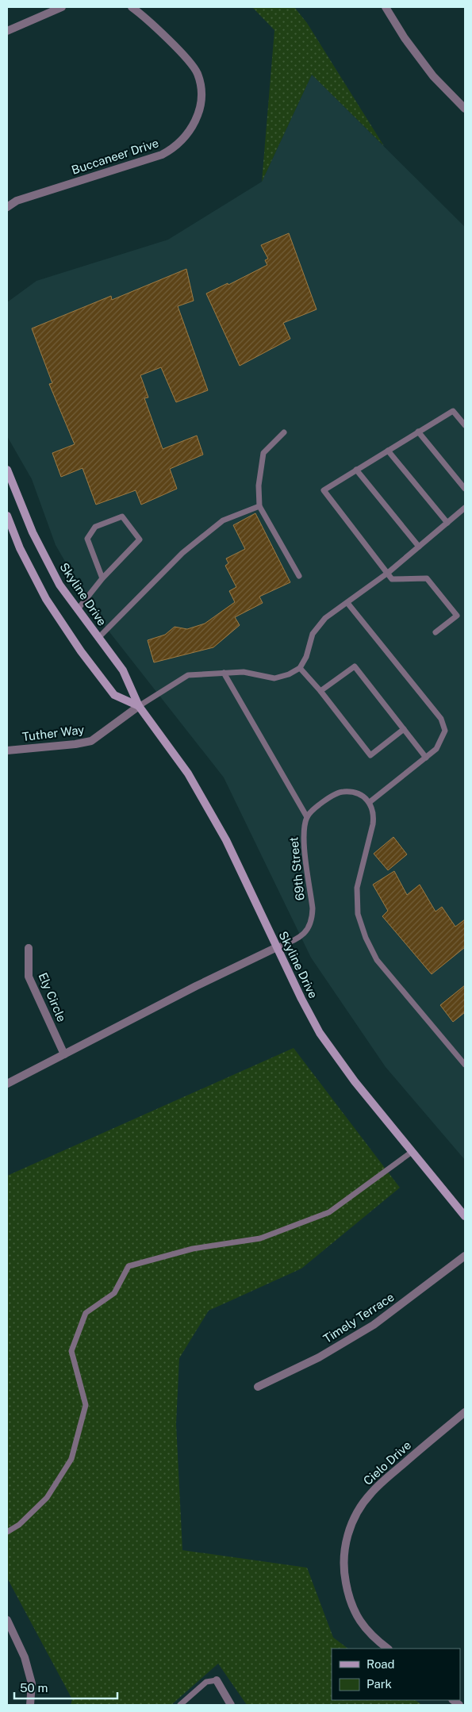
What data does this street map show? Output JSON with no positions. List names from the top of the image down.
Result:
{
  "streets": {
    "main road": ["Skyline Drive"],
    "street": [
      "Buccaneer Drive",
      "Tuther Way",
      "69th Street",
      "Ely Circle",
      "Timely Terrace",
      "Cielo Drive"
    ]
  },
  "crossings": [
    ["Skyline Drive", "Tuther Way"],
    ["Skyline Drive", "69th Street"],
    ["69th Street", "Ely Circle"]
  ],
  "legend": ["Road", "Park"],
  "scale_bar": "50 m"
}
